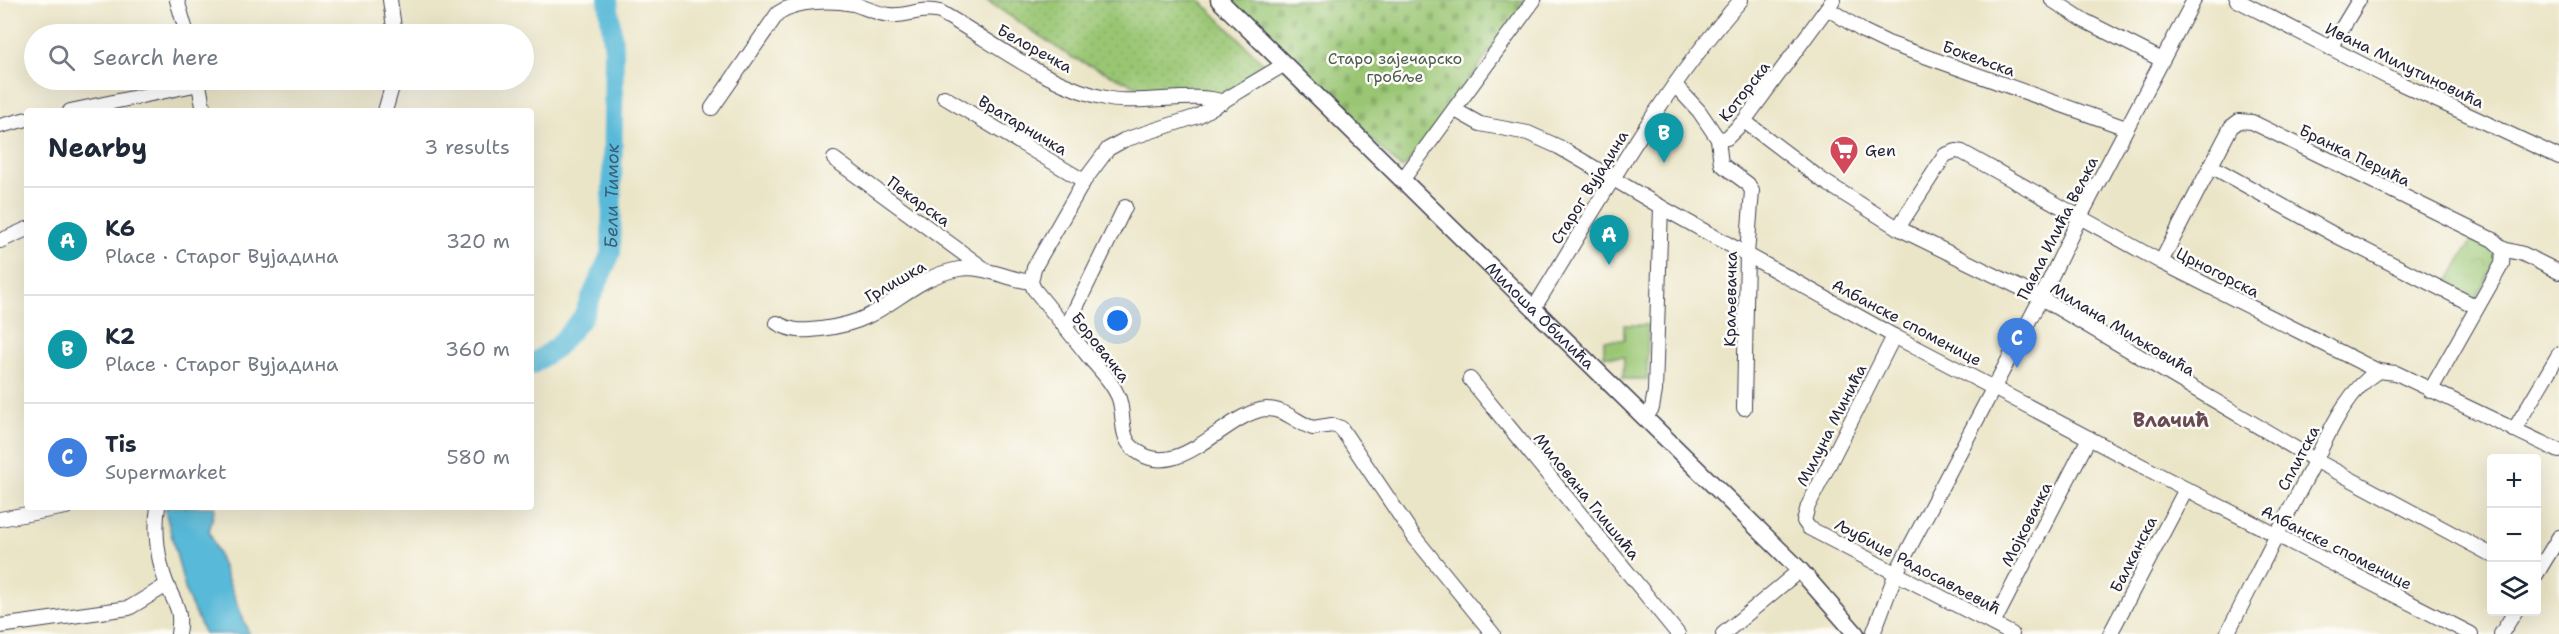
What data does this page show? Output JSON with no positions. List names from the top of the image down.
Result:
{
  "streets": {
    "main road": ["Милоша Обилића"],
    "street": [
      "Белоречка",
      "Бокељска",
      "Ивана Милутиновића",
      "Которска",
      "Вратарничка",
      "Бранка Перића",
      "Старог Вујадина",
      "Пекарска",
      "Павла Илића Вељка",
      "Црногорска",
      "Грлишка",
      "Краљевачка",
      "Албанске споменице",
      "Милана Миљковића",
      "Боровачка",
      "Милуна Минића",
      "Сплитска",
      "Милована Глишића",
      "Мојковачка",
      "Балканска",
      "Љубице Радосављевић"
    ]
  },
  "crossings": [
    ["Бокељска", "Которска"],
    ["Бокељска", "Павла Илића Вељка"],
    ["Которска", "Старог Вујадина"],
    ["Которска", "Краљевачка"],
    ["Которска", "Милана Миљковића"],
    ["Бранка Перића", "Црногорска"],
    ["Старог Вујадина", "Милоша Обилића"],
    ["Старог Вујадина", "Албанске споменице"],
    ["Пекарска", "Грлишка"],
    ["Павла Илића Вељка", "Црногорска"],
    ["Павла Илића Вељка", "Албанске споменице"],
    ["Павла Илића Вељка", "Милана Миљковића"],
    ["Павла Илића Вељка", "Љубице Радосављевић"],
    ["Црногорска", "Милана Миљковића"],
    ["Црногорска", "Сплитска"],
    ["Грлишка", "Боровачка"],
    ["Краљевачка", "Албанске споменице"],
    ["Албанске споменице", "Милуна Минића"],
    ["Албанске споменице", "Сплитска"],
    ["Албанске споменице", "Мојковачка"],
    ["Албанске споменице", "Балканска"],
    ["Милана Миљковића", "Сплитска"],
    ["Милуна Минића", "Љубице Радосављевић"],
    ["Мојковачка", "Љубице Радосављевић"]
  ],
  "districts": ["Влачић"],
  "water": ["Бели Тимок"],
  "parks": ["Старо зајечарско гробље"],
  "places": {
    "supermarket": ["Gen"]
  },
  "page": {
    "search": "Search here",
    "heading": ["Nearby", "3 results"],
    "pins": ["B", "A", "C"],
    "list": [
      {
        "mark": "A",
        "name": "K6",
        "note": "Place · Старог Вујадина",
        "value": "320 m"
      },
      {
        "mark": "B",
        "name": "K2",
        "note": "Place · Старог Вујадина",
        "value": "360 m"
      },
      {
        "mark": "C",
        "name": "Tis",
        "note": "Supermarket",
        "value": "580 m"
      }
    ],
    "map_buttons": ["+", "−"]
  }
}
